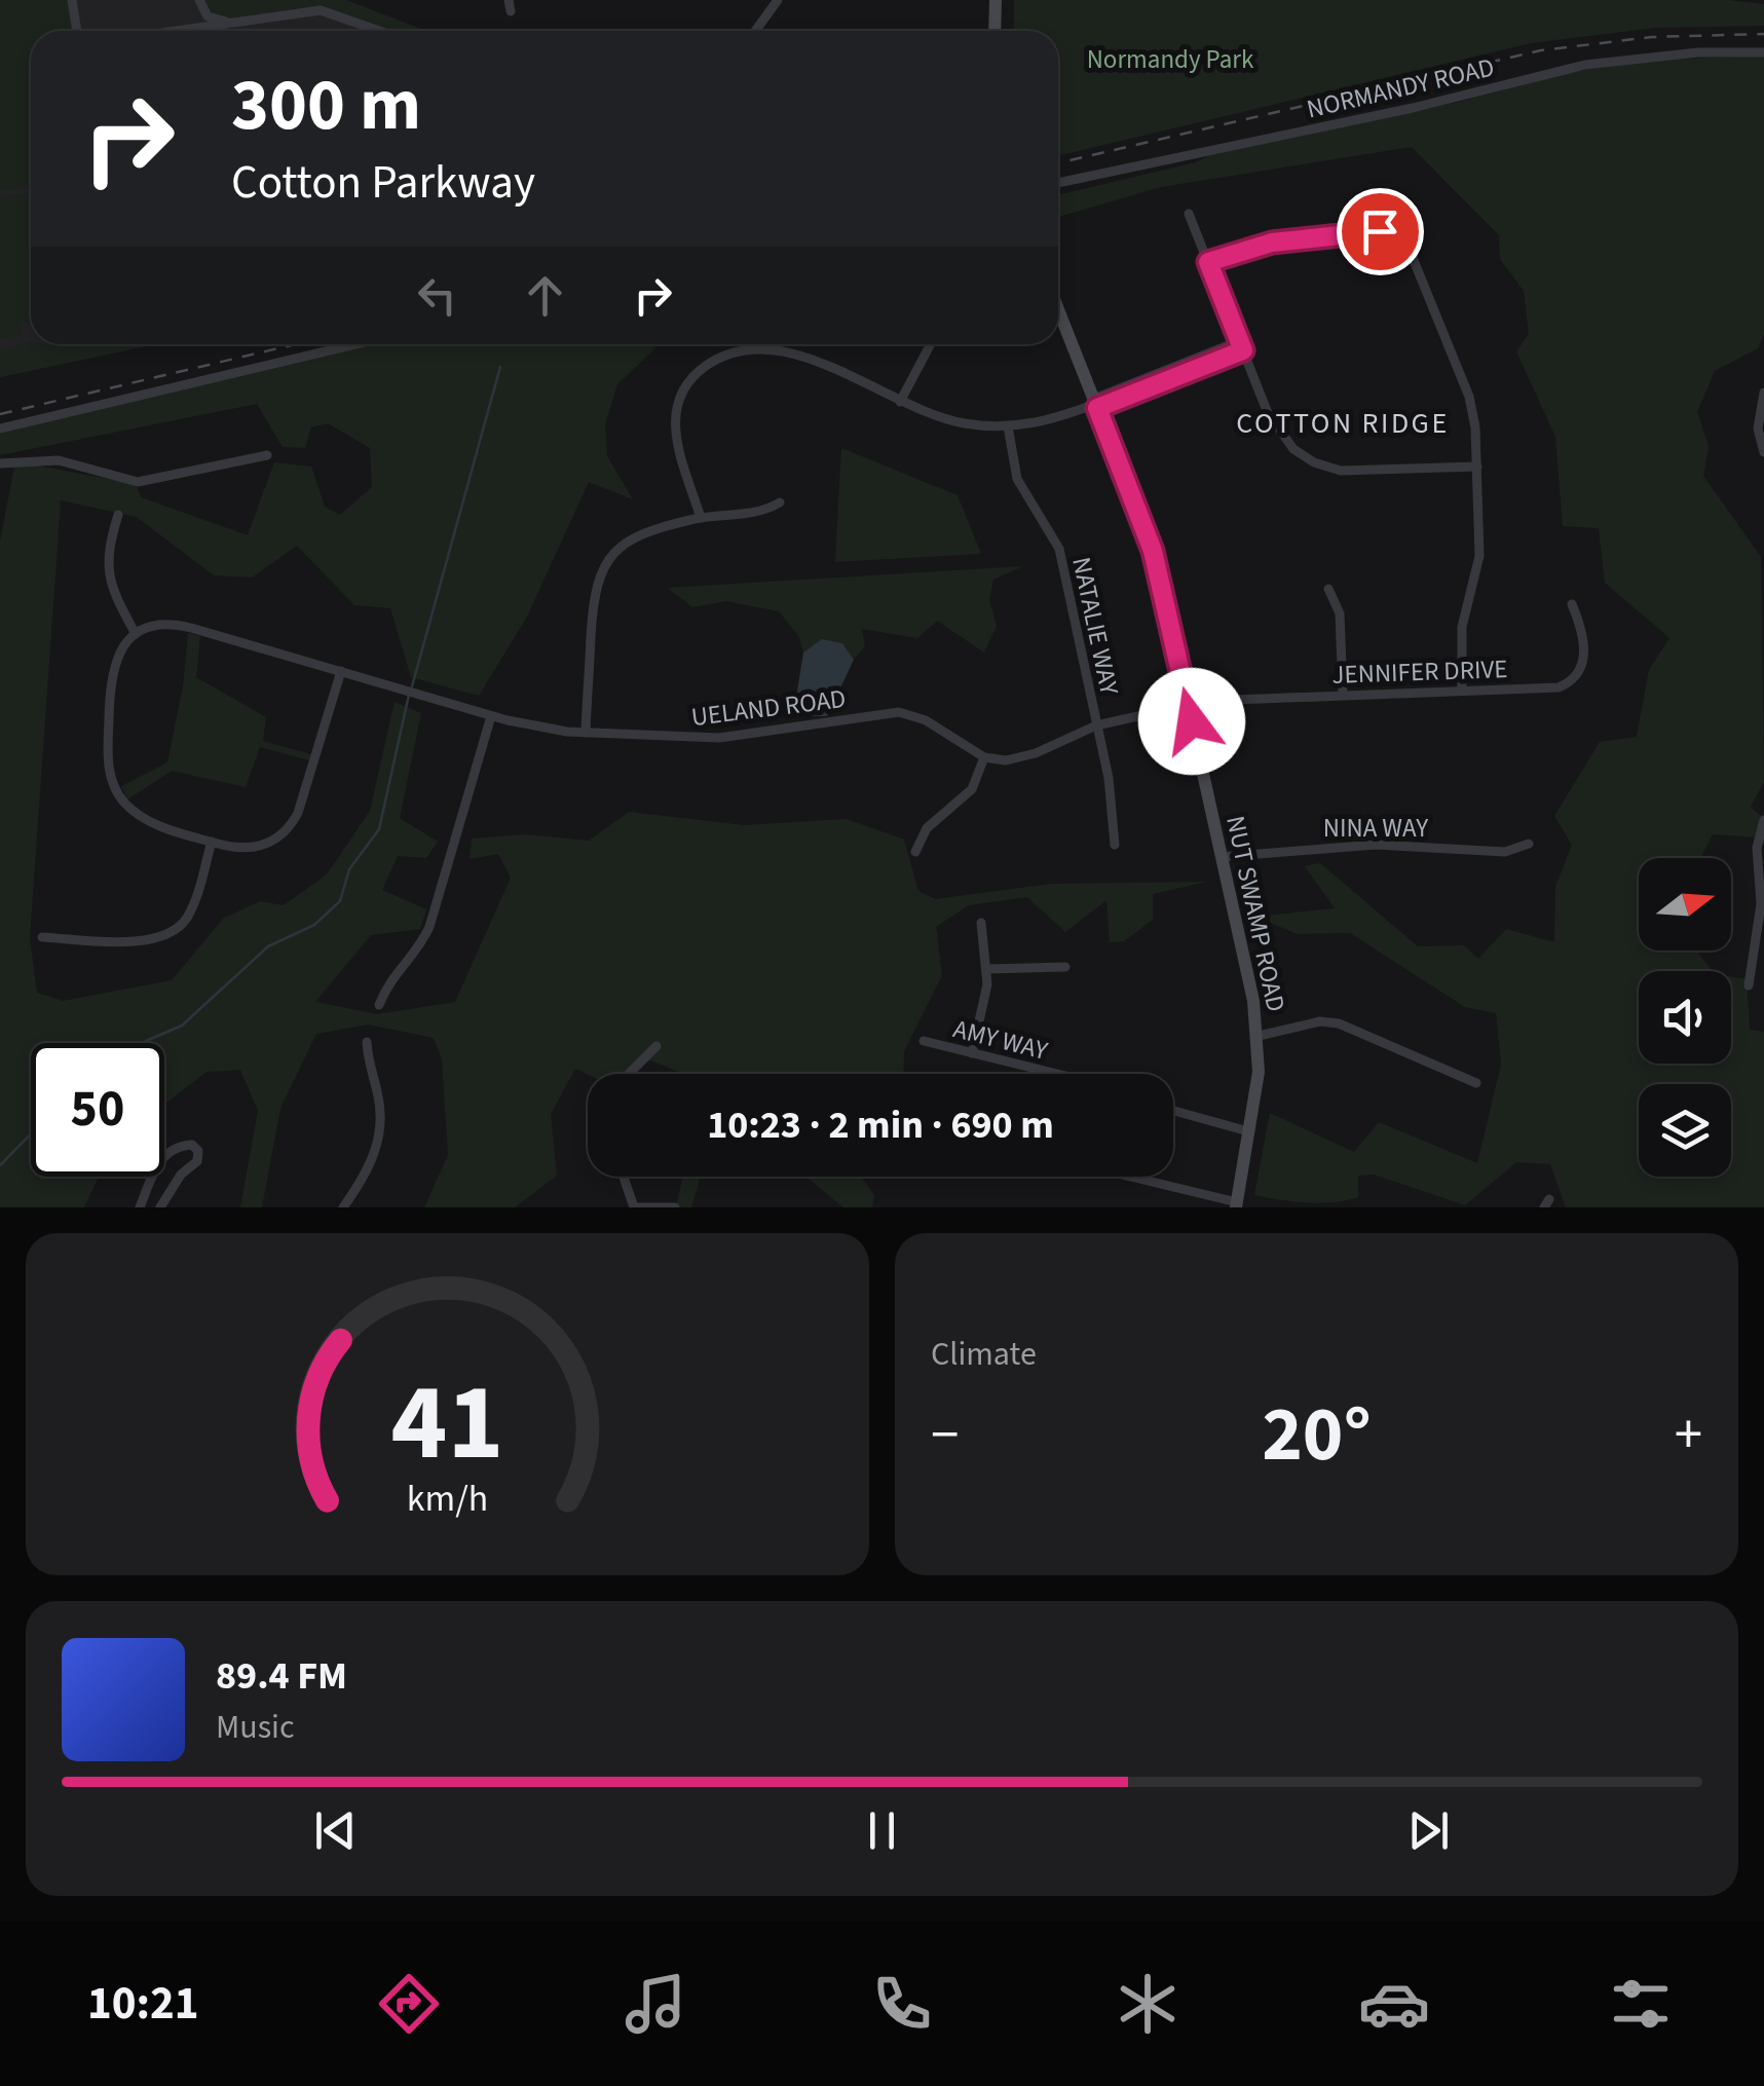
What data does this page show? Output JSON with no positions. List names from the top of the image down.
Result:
{
  "streets": {
    "main road": ["NUT SWAMP ROAD"],
    "street": [
      "NORMANDY ROAD",
      "NATALIE WAY",
      "JENNIFER DRIVE",
      "UELAND ROAD",
      "NINA WAY",
      "AMY WAY"
    ]
  },
  "crossings": [
    ["JENNIFER DRIVE", "NUT SWAMP ROAD"],
    ["NINA WAY", "NUT SWAMP ROAD"]
  ],
  "districts": ["COTTON RIDGE"],
  "parks": ["Normandy Park"],
  "north": "right",
  "page": {
    "turn": ["300 m", "Cotton Parkway"],
    "limit": "50",
    "trip": "10:23 · 2 min · 690 m",
    "tile": "Climate",
    "heat": ["−", "20°", "+"],
    "song": ["89.4 FM", "Music"],
    "tabs": "10:21",
    "gauge": ["41", "km/h"]
  }
}
